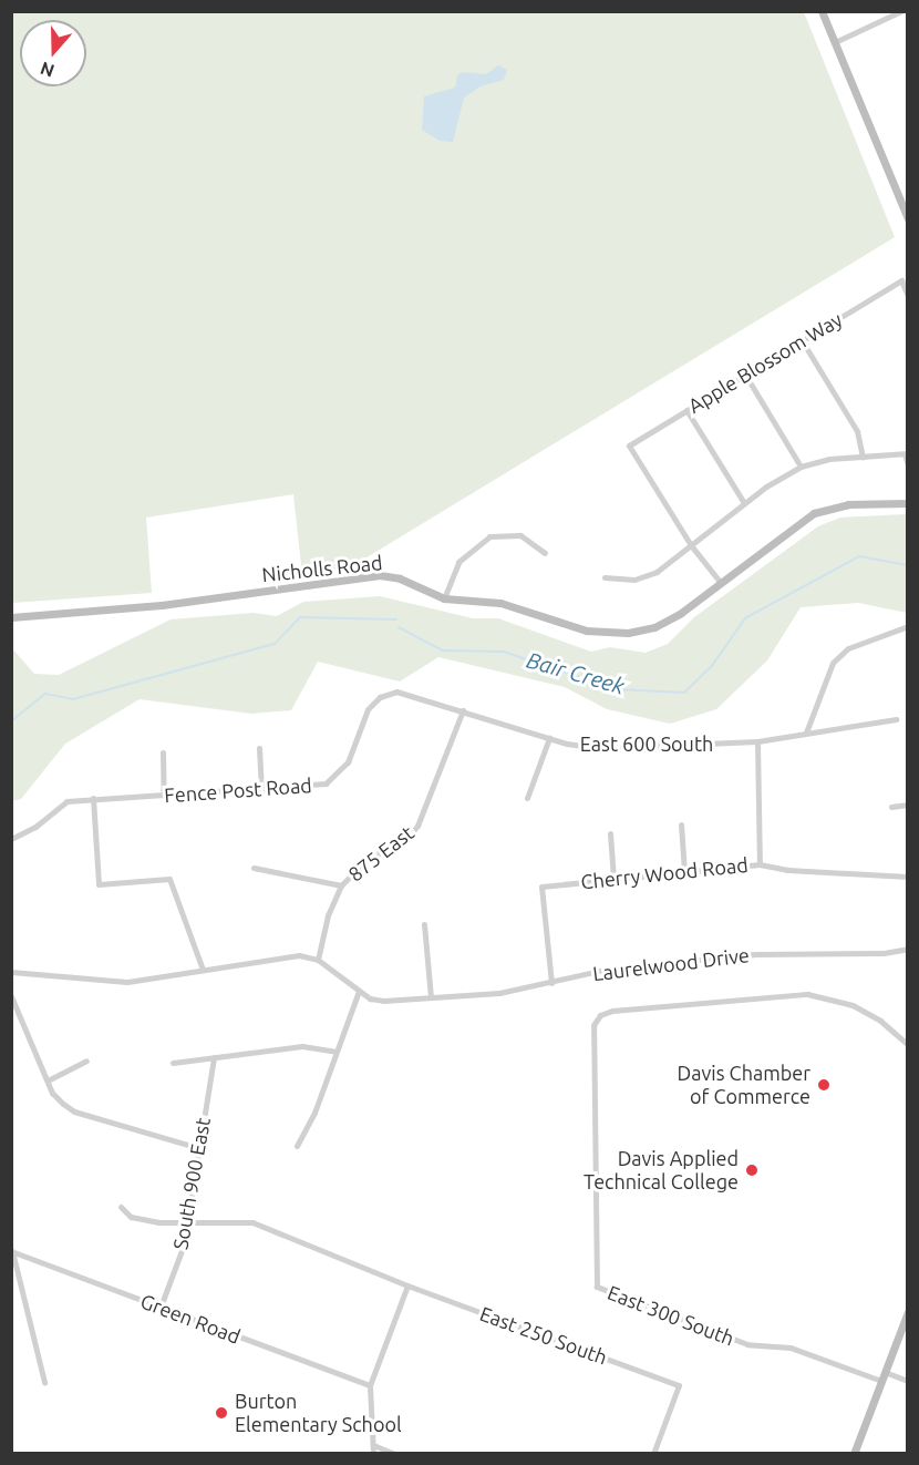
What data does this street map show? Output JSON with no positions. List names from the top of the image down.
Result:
{
  "streets": {
    "street": [
      "Apple Blossom Way",
      "Nicholls Road",
      "East 600 South",
      "Fence Post Road",
      "875 East",
      "Cherry Wood Road",
      "Laurelwood Drive",
      "South 900 East",
      "East 300 South",
      "Green Road",
      "East 250 South"
    ]
  },
  "crossings": [
    ["East 600 South", "Fence Post Road"],
    ["East 600 South", "875 East"],
    ["Cherry Wood Road", "Laurelwood Drive"],
    ["South 900 East", "Green Road"],
    ["South 900 East", "East 250 South"]
  ],
  "water": ["Bair Creek"],
  "places": ["Davis Chamber of Commerce", "Davis Applied Technical College", "Burton Elementary School"],
  "north": "bottom"
}
